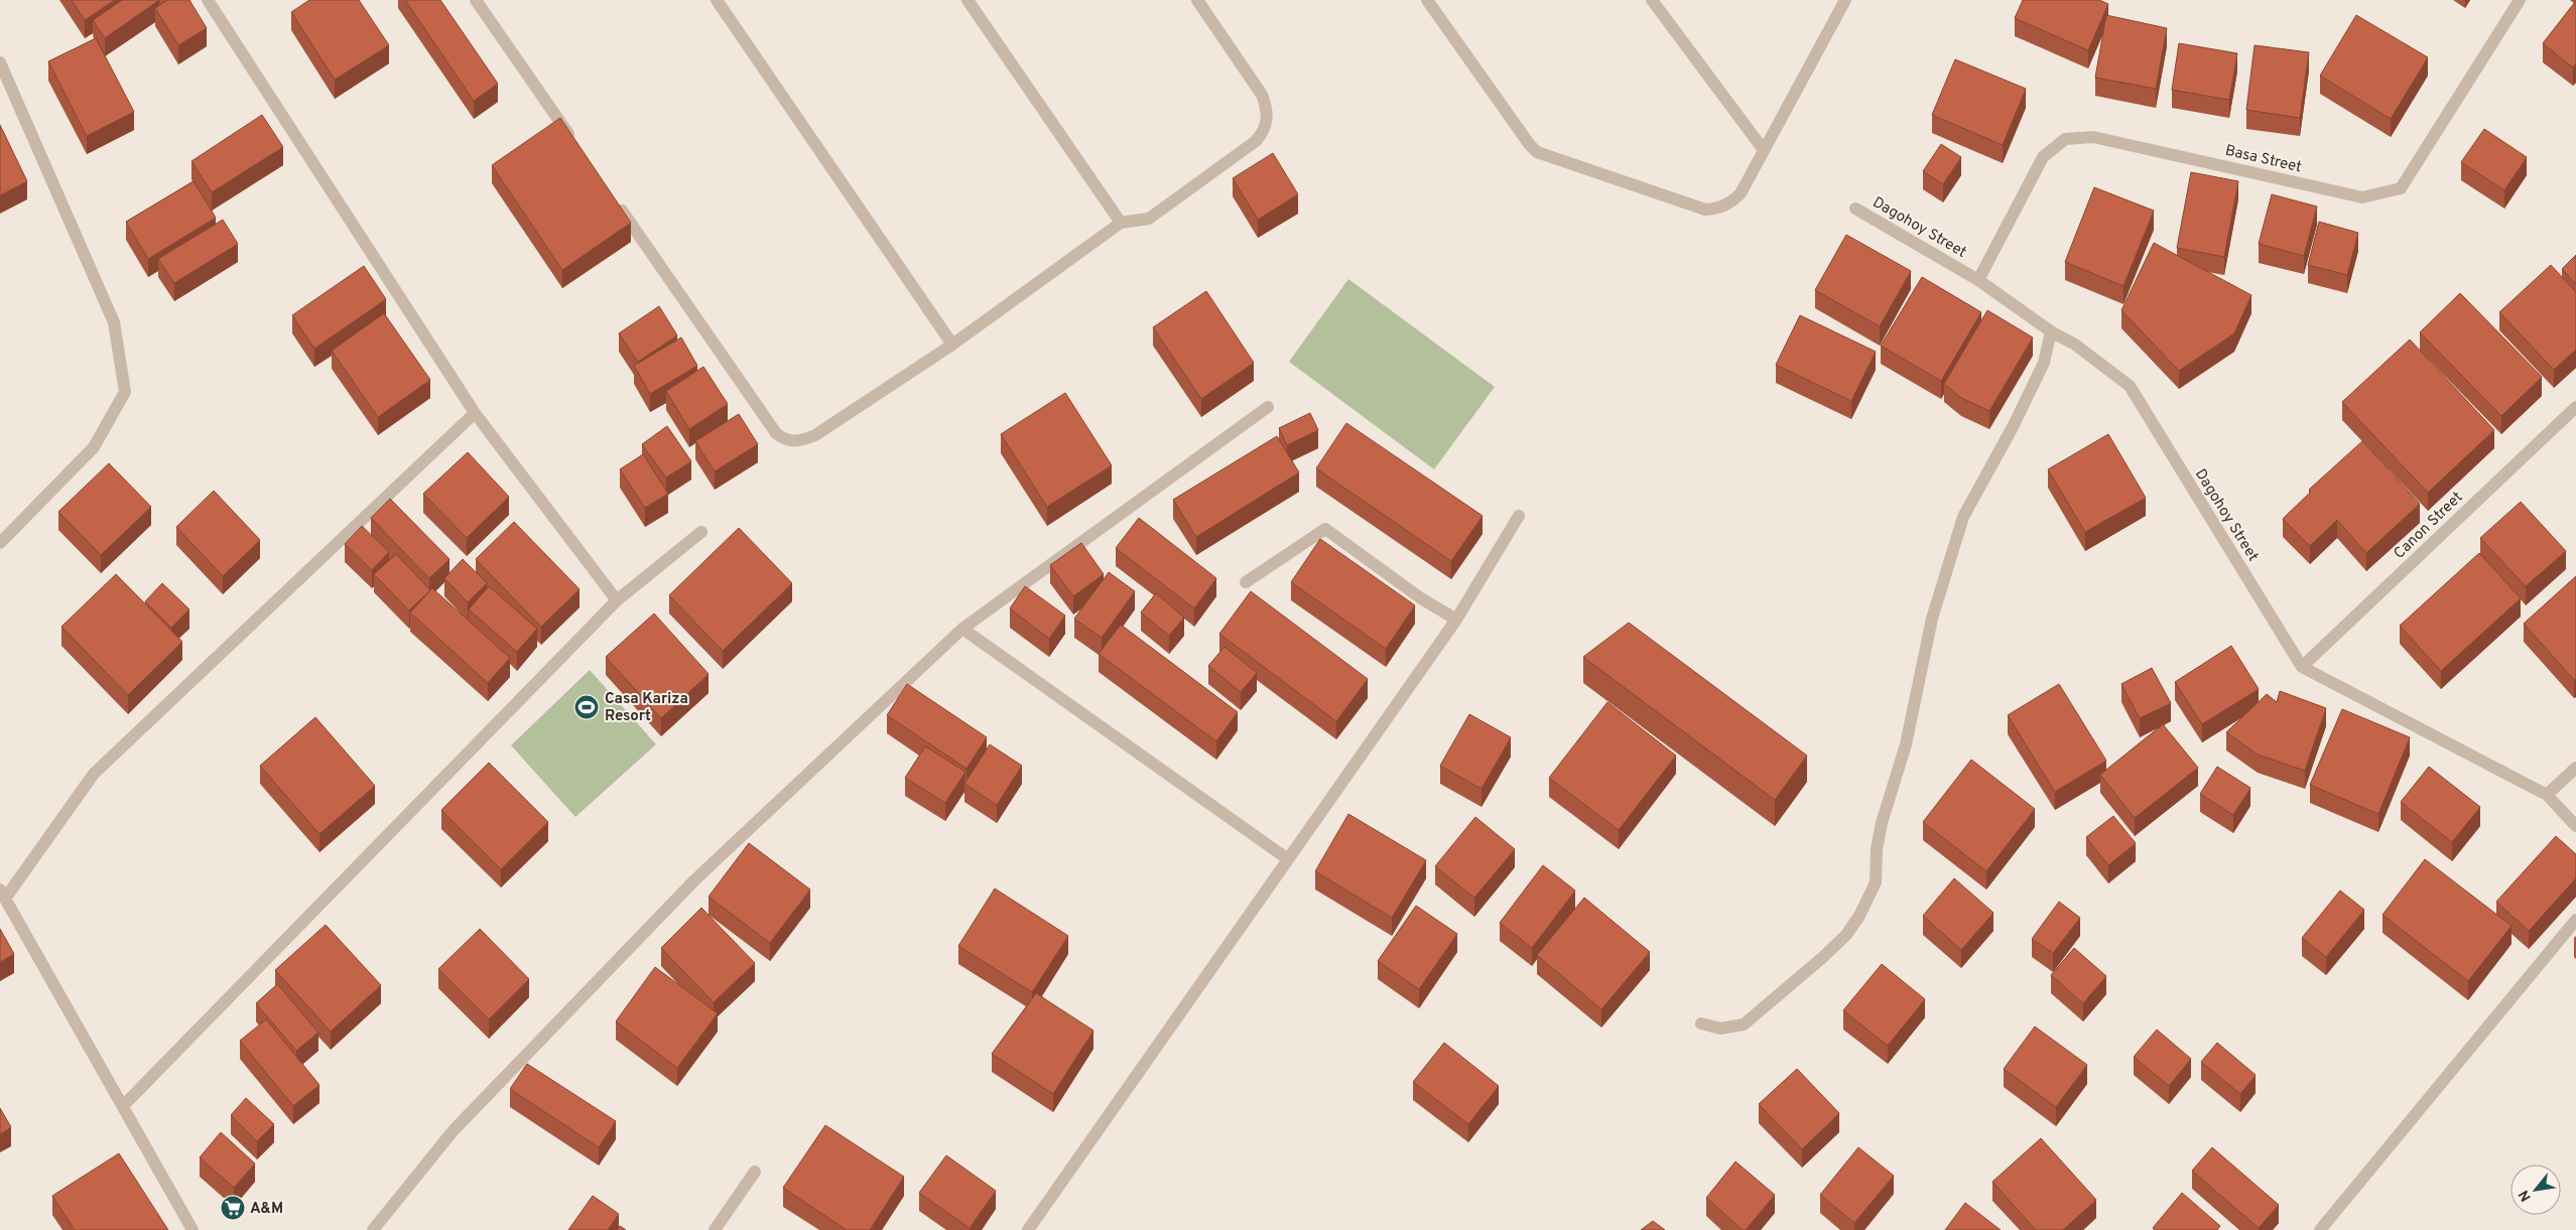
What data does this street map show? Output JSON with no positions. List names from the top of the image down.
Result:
{
  "streets": {
    "street": ["Basa Street", "Dagohoy Street", "Canon Street"]
  },
  "crossings": [
    ["Basa Street", "Dagohoy Street"],
    ["Dagohoy Street", "Canon Street"]
  ],
  "places": {
    "sports": ["Casa Kariza Resort"],
    "supermarket": ["A&M"]
  },
  "north": "bottom left"
}
